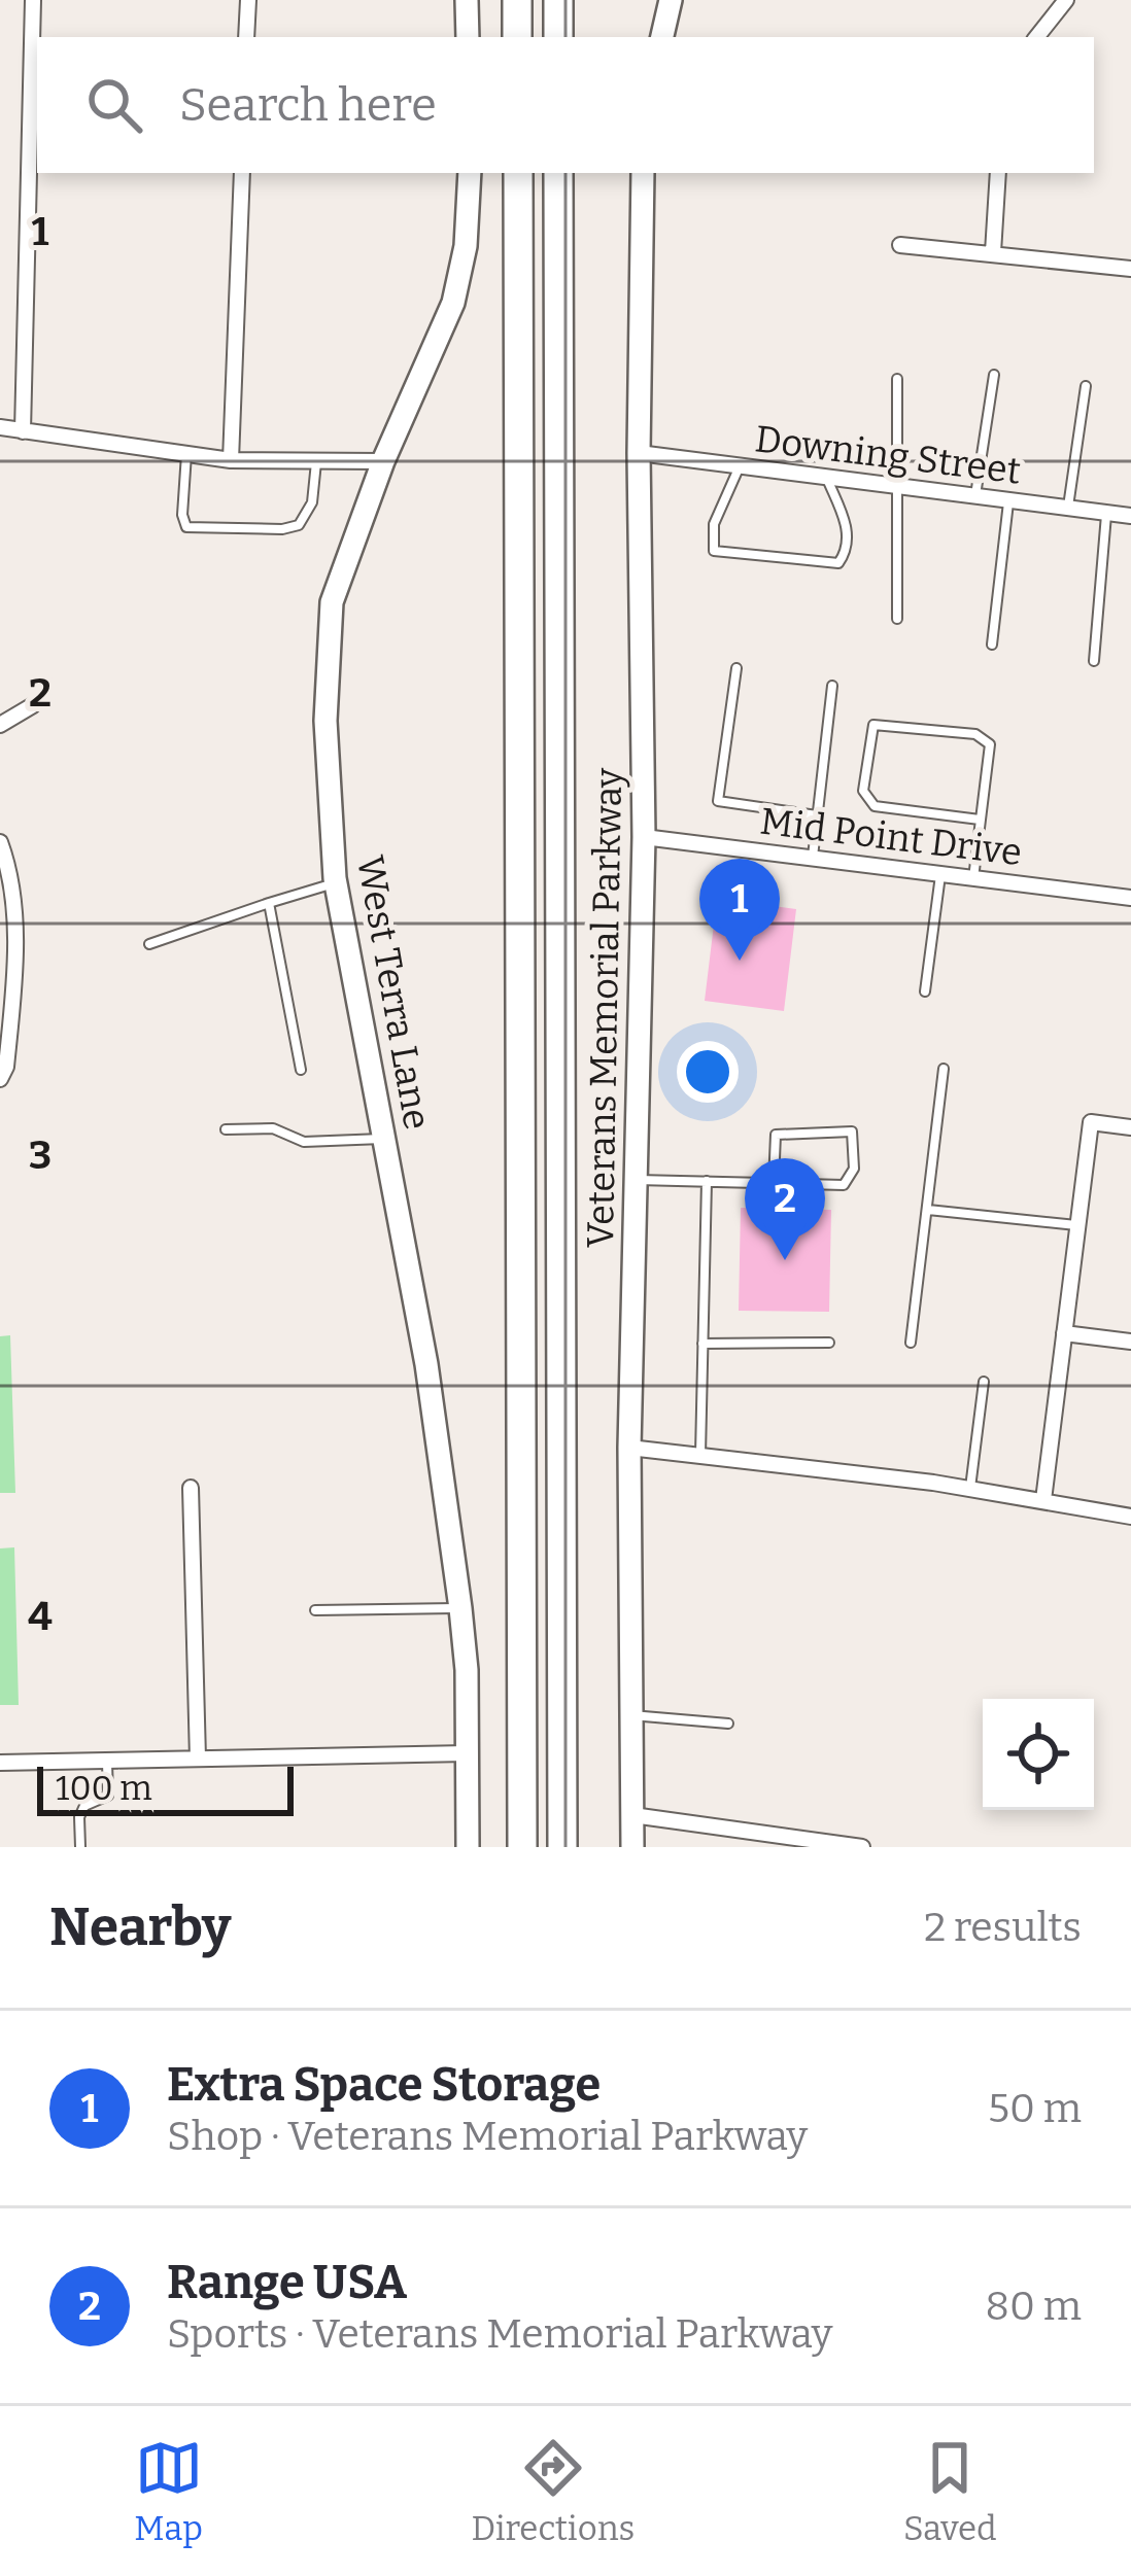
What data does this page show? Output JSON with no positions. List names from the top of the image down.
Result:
{
  "streets": {
    "street": [
      "Downing Street",
      "Mid Point Drive",
      "West Terra Lane",
      "Veterans Memorial Parkway"
    ]
  },
  "crossings": [
    ["Downing Street", "Veterans Memorial Parkway"],
    ["Mid Point Drive", "Veterans Memorial Parkway"]
  ],
  "scale_bar": "100 m",
  "page": {
    "search": "Search here",
    "pins": ["1", "2"],
    "scale": "100 m",
    "heading": ["Nearby", "2 results"],
    "list": [
      {
        "mark": "1",
        "name": "Extra Space Storage",
        "note": "Shop · Veterans Memorial Parkway",
        "value": "50 m"
      },
      {
        "mark": "2",
        "name": "Range USA",
        "note": "Sports · Veterans Memorial Parkway",
        "value": "80 m"
      }
    ],
    "nav": ["Map", "Directions", "Saved"]
  },
  "grid": {
    "rows": [
      "1",
      "2",
      "3",
      "4"
    ]
  }
}
